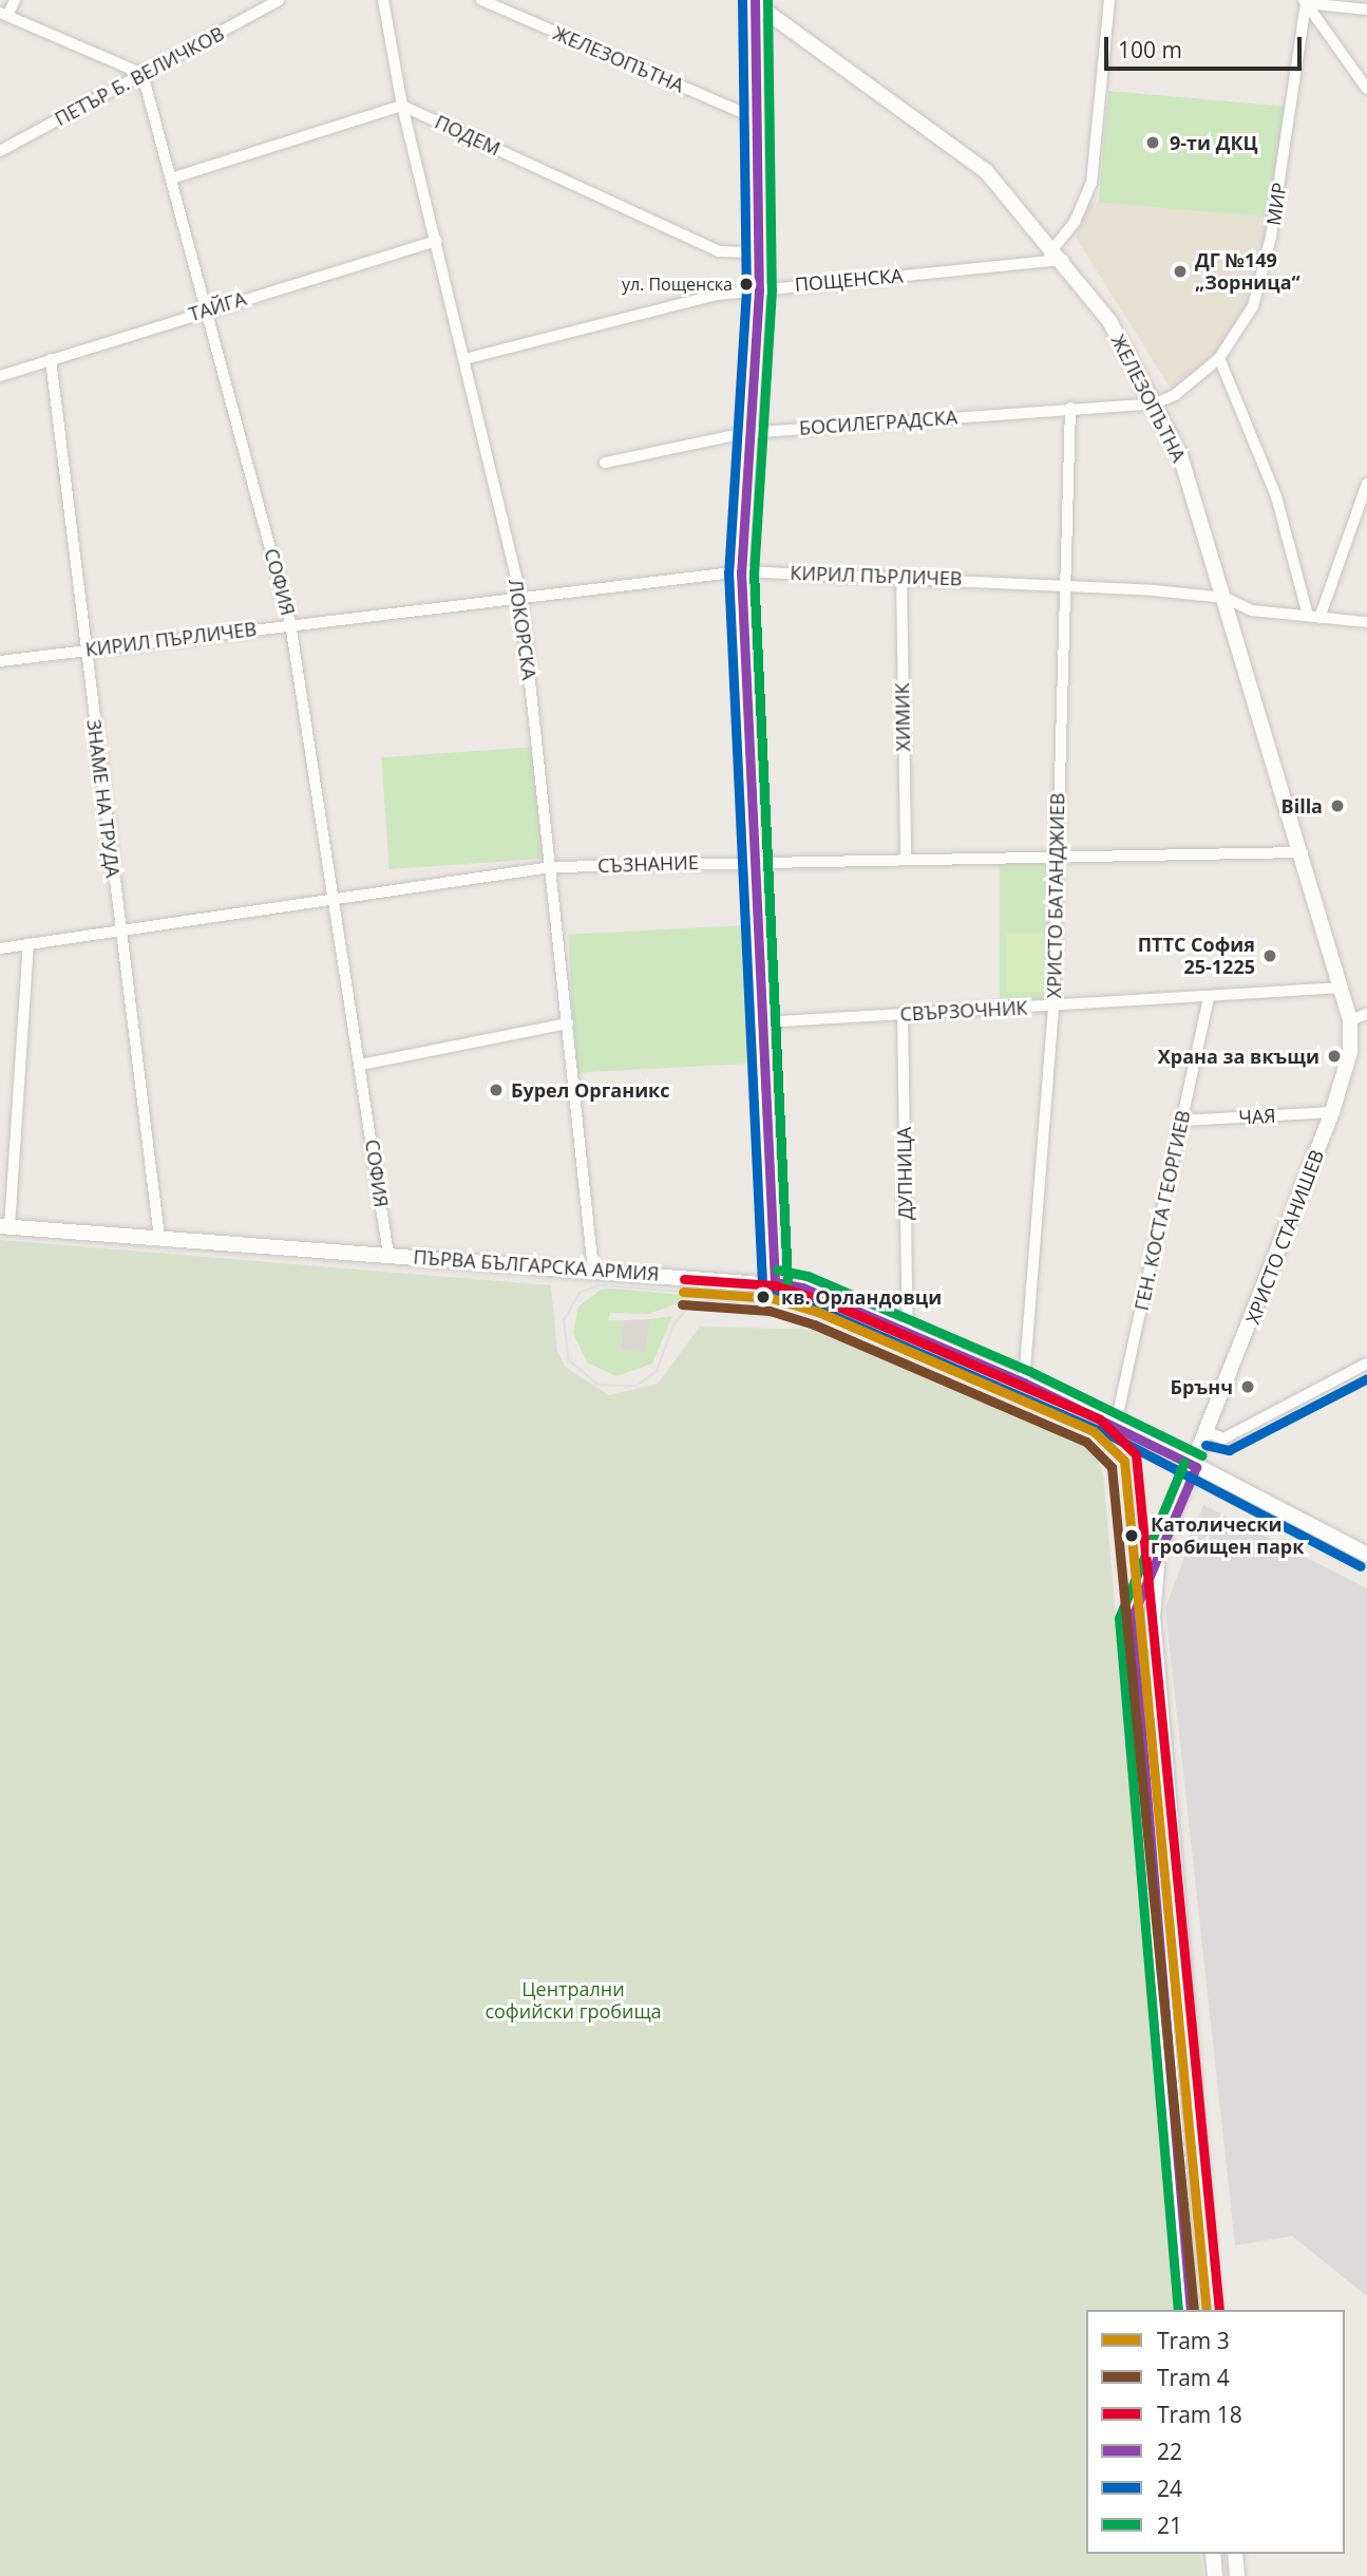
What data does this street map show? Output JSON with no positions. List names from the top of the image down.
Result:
{
  "streets": {
    "street": [
      "ЖЕЛЕЗОПЪТНА",
      "ПЕТЪР Б. ВЕЛИЧКОВ",
      "ПОДЕМ",
      "МИР",
      "ПОЩЕНСКА",
      "ТАЙГА",
      "БОСИЛЕГРАДСКА",
      "КИРИЛ ПЪРЛИЧЕВ",
      "СОФИЯ",
      "ЛОКОРСКА",
      "ХИМИК",
      "ЗНАМЕ НА ТРУДА",
      "СЪЗНАНИЕ",
      "ХРИСТО БАТАНДЖИЕВ",
      "СВЪРЗОЧНИК",
      "ЧАЯ",
      "ДУПНИЦА",
      "ГЕН. КОСТА ГЕОРГИЕВ",
      "ХРИСТО СТАНИШЕВ",
      "ПЪРВА БЪЛГАРСКА АРМИЯ"
    ]
  },
  "crossings": [
    ["ЖЕЛЕЗОПЪТНА", "МИР"],
    ["ЖЕЛЕЗОПЪТНА", "ПОЩЕНСКА"],
    ["ЖЕЛЕЗОПЪТНА", "БОСИЛЕГРАДСКА"],
    ["ЖЕЛЕЗОПЪТНА", "КИРИЛ ПЪРЛИЧЕВ"],
    ["ЖЕЛЕЗОПЪТНА", "СЪЗНАНИЕ"],
    ["ЖЕЛЕЗОПЪТНА", "СВЪРЗОЧНИК"],
    ["ЖЕЛЕЗОПЪТНА", "ХРИСТО СТАНИШЕВ"],
    ["ПЕТЪР Б. ВЕЛИЧКОВ", "СОФИЯ"],
    ["ПОДЕМ", "ЛОКОРСКА"],
    ["МИР", "БОСИЛЕГРАДСКА"],
    ["ПОЩЕНСКА", "ЛОКОРСКА"],
    ["ТАЙГА", "СОФИЯ"],
    ["ТАЙГА", "ЛОКОРСКА"],
    ["ТАЙГА", "ЗНАМЕ НА ТРУДА"],
    ["БОСИЛЕГРАДСКА", "ХРИСТО БАТАНДЖИЕВ"],
    ["КИРИЛ ПЪРЛИЧЕВ", "СОФИЯ"],
    ["КИРИЛ ПЪРЛИЧЕВ", "ЛОКОРСКА"],
    ["КИРИЛ ПЪРЛИЧЕВ", "ХИМИК"],
    ["КИРИЛ ПЪРЛИЧЕВ", "ЗНАМЕ НА ТРУДА"],
    ["КИРИЛ ПЪРЛИЧЕВ", "ХРИСТО БАТАНДЖИЕВ"],
    ["СОФИЯ", "СЪЗНАНИЕ"],
    ["СОФИЯ", "ПЪРВА БЪЛГАРСКА АРМИЯ"],
    ["ЛОКОРСКА", "СЪЗНАНИЕ"],
    ["ЛОКОРСКА", "ПЪРВА БЪЛГАРСКА АРМИЯ"],
    ["ХИМИК", "СЪЗНАНИЕ"],
    ["ЗНАМЕ НА ТРУДА", "СЪЗНАНИЕ"],
    ["ЗНАМЕ НА ТРУДА", "ПЪРВА БЪЛГАРСКА АРМИЯ"],
    ["СЪЗНАНИЕ", "ХРИСТО БАТАНДЖИЕВ"],
    ["ХРИСТО БАТАНДЖИЕВ", "СВЪРЗОЧНИК"],
    ["ХРИСТО БАТАНДЖИЕВ", "ПЪРВА БЪЛГАРСКА АРМИЯ"],
    ["СВЪРЗОЧНИК", "ДУПНИЦА"],
    ["СВЪРЗОЧНИК", "ГЕН. КОСТА ГЕОРГИЕВ"],
    ["ЧАЯ", "ГЕН. КОСТА ГЕОРГИЕВ"],
    ["ЧАЯ", "ХРИСТО СТАНИШЕВ"],
    ["ДУПНИЦА", "ПЪРВА БЪЛГАРСКА АРМИЯ"],
    ["ГЕН. КОСТА ГЕОРГИЕВ", "ПЪРВА БЪЛГАРСКА АРМИЯ"],
    ["ХРИСТО СТАНИШЕВ", "ПЪРВА БЪЛГАРСКА АРМИЯ"]
  ],
  "parks": ["Централни софийски гробища"],
  "places": [
    "9-ти ДКЦ",
    "ДГ №149 „Зорница“",
    "ул. Пощенска",
    "Billa",
    "ПТТС София 25-1225",
    "Храна за вкъщи",
    "Бурел Органикс",
    "кв. Орландовци",
    "Брънч",
    "Католически гробищен парк"
  ],
  "lines": [
    "transit line 22",
    "transit line 24",
    "transit line 21",
    "tram line 18",
    "tram line 3",
    "tram line 4"
  ],
  "legend": [
    "Tram 3",
    "Tram 4",
    "Tram 18",
    "22",
    "24",
    "21"
  ],
  "scale_bar": "100 m"
}
